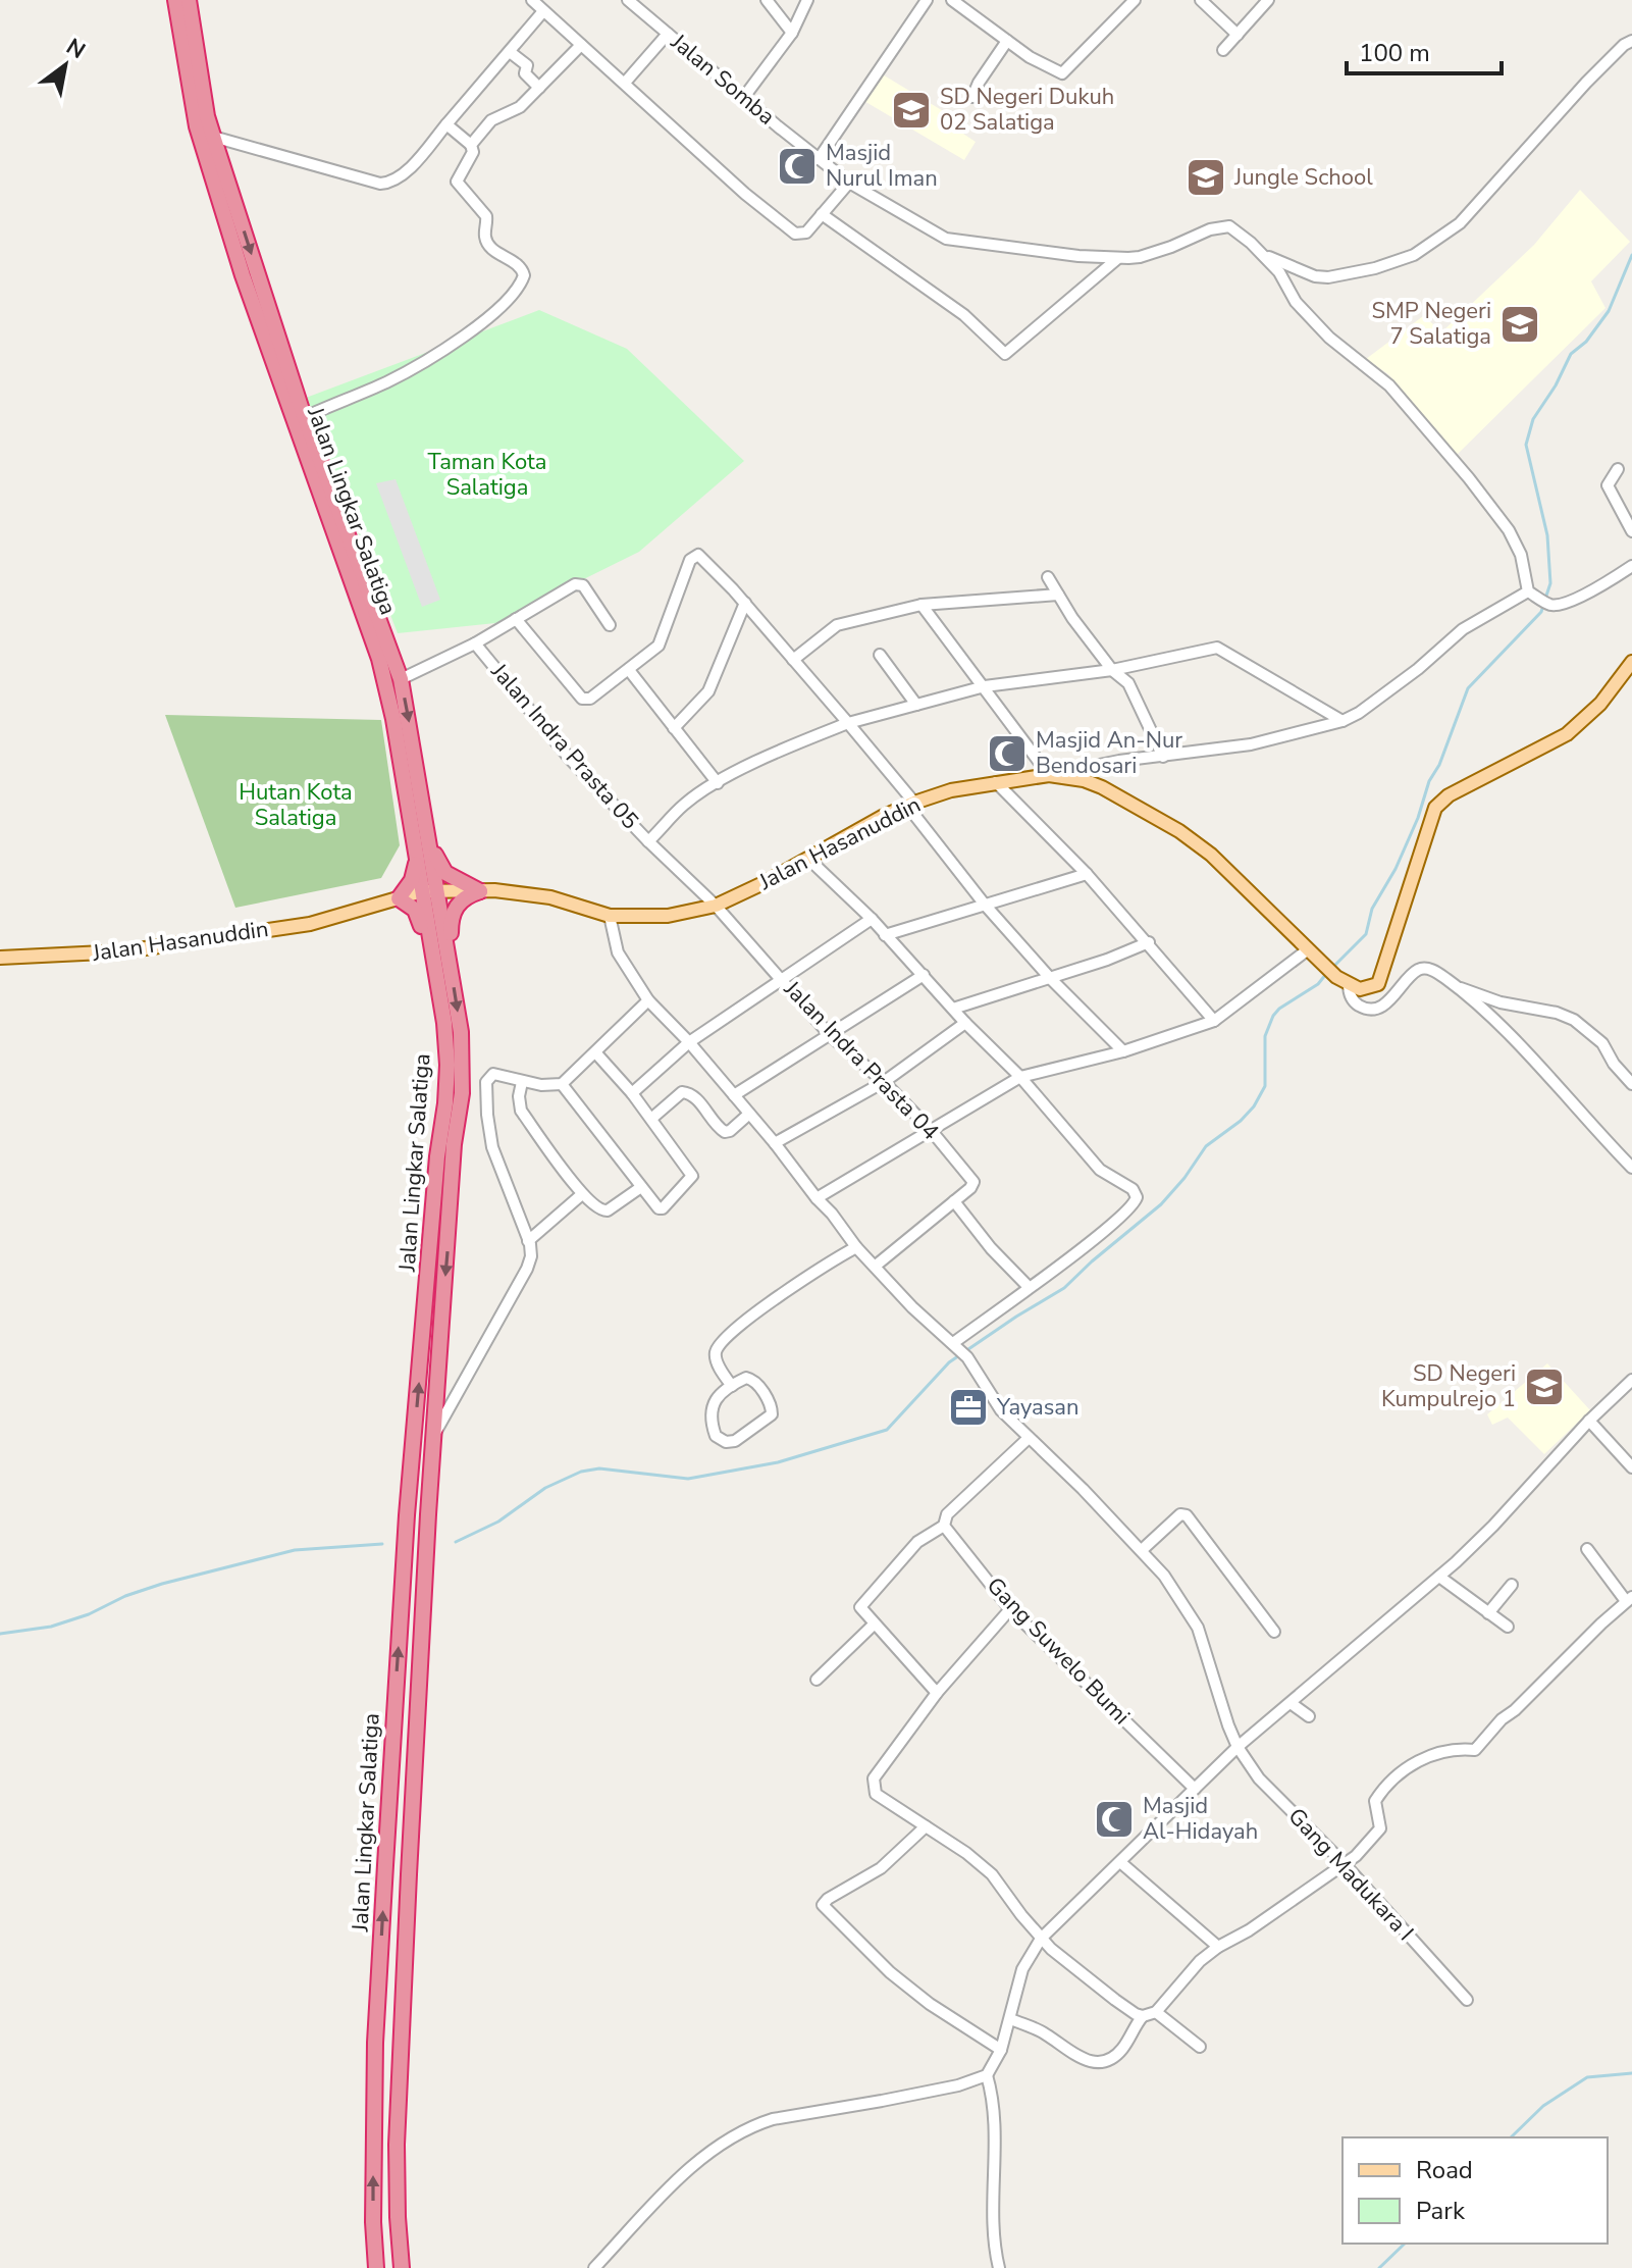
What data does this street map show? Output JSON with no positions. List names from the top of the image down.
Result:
{
  "streets": {
    "highway": ["Jalan Lingkar Salatiga"],
    "main road": ["Jalan Hasanuddin"],
    "street": [
      "Jalan Somba",
      "Jalan Indra Prasta 05",
      "Jalan Indra Prasta 04",
      "Gang Suwelo Bumi",
      "Gang Madukara I"
    ]
  },
  "crossings": [
    ["Jalan Lingkar Salatiga", "Jalan Indra Prasta 05"],
    ["Jalan Lingkar Salatiga", "Jalan Hasanuddin"],
    ["Jalan Indra Prasta 05", "Jalan Hasanuddin"],
    ["Jalan Indra Prasta 05", "Jalan Indra Prasta 04"],
    ["Jalan Hasanuddin", "Jalan Indra Prasta 04"],
    ["Jalan Hasanuddin", "Gang Madukara I"]
  ],
  "parks": ["Taman Kota Salatiga", "Hutan Kota Salatiga"],
  "places": {
    "school or university": [
      "SD Negeri Dukuh 02 Salatiga",
      "Jungle School",
      "SMP Negeri 7 Salatiga",
      "SD Negeri Kumpulrejo 1"
    ],
    "mosque": ["Masjid Nurul Iman", "Masjid An-Nur Bendosari", "Masjid Al-Hidayah"],
    "office": ["Yayasan"]
  },
  "legend": ["Road", "Park"],
  "scale_bar": "100 m",
  "north": "top right"
}
